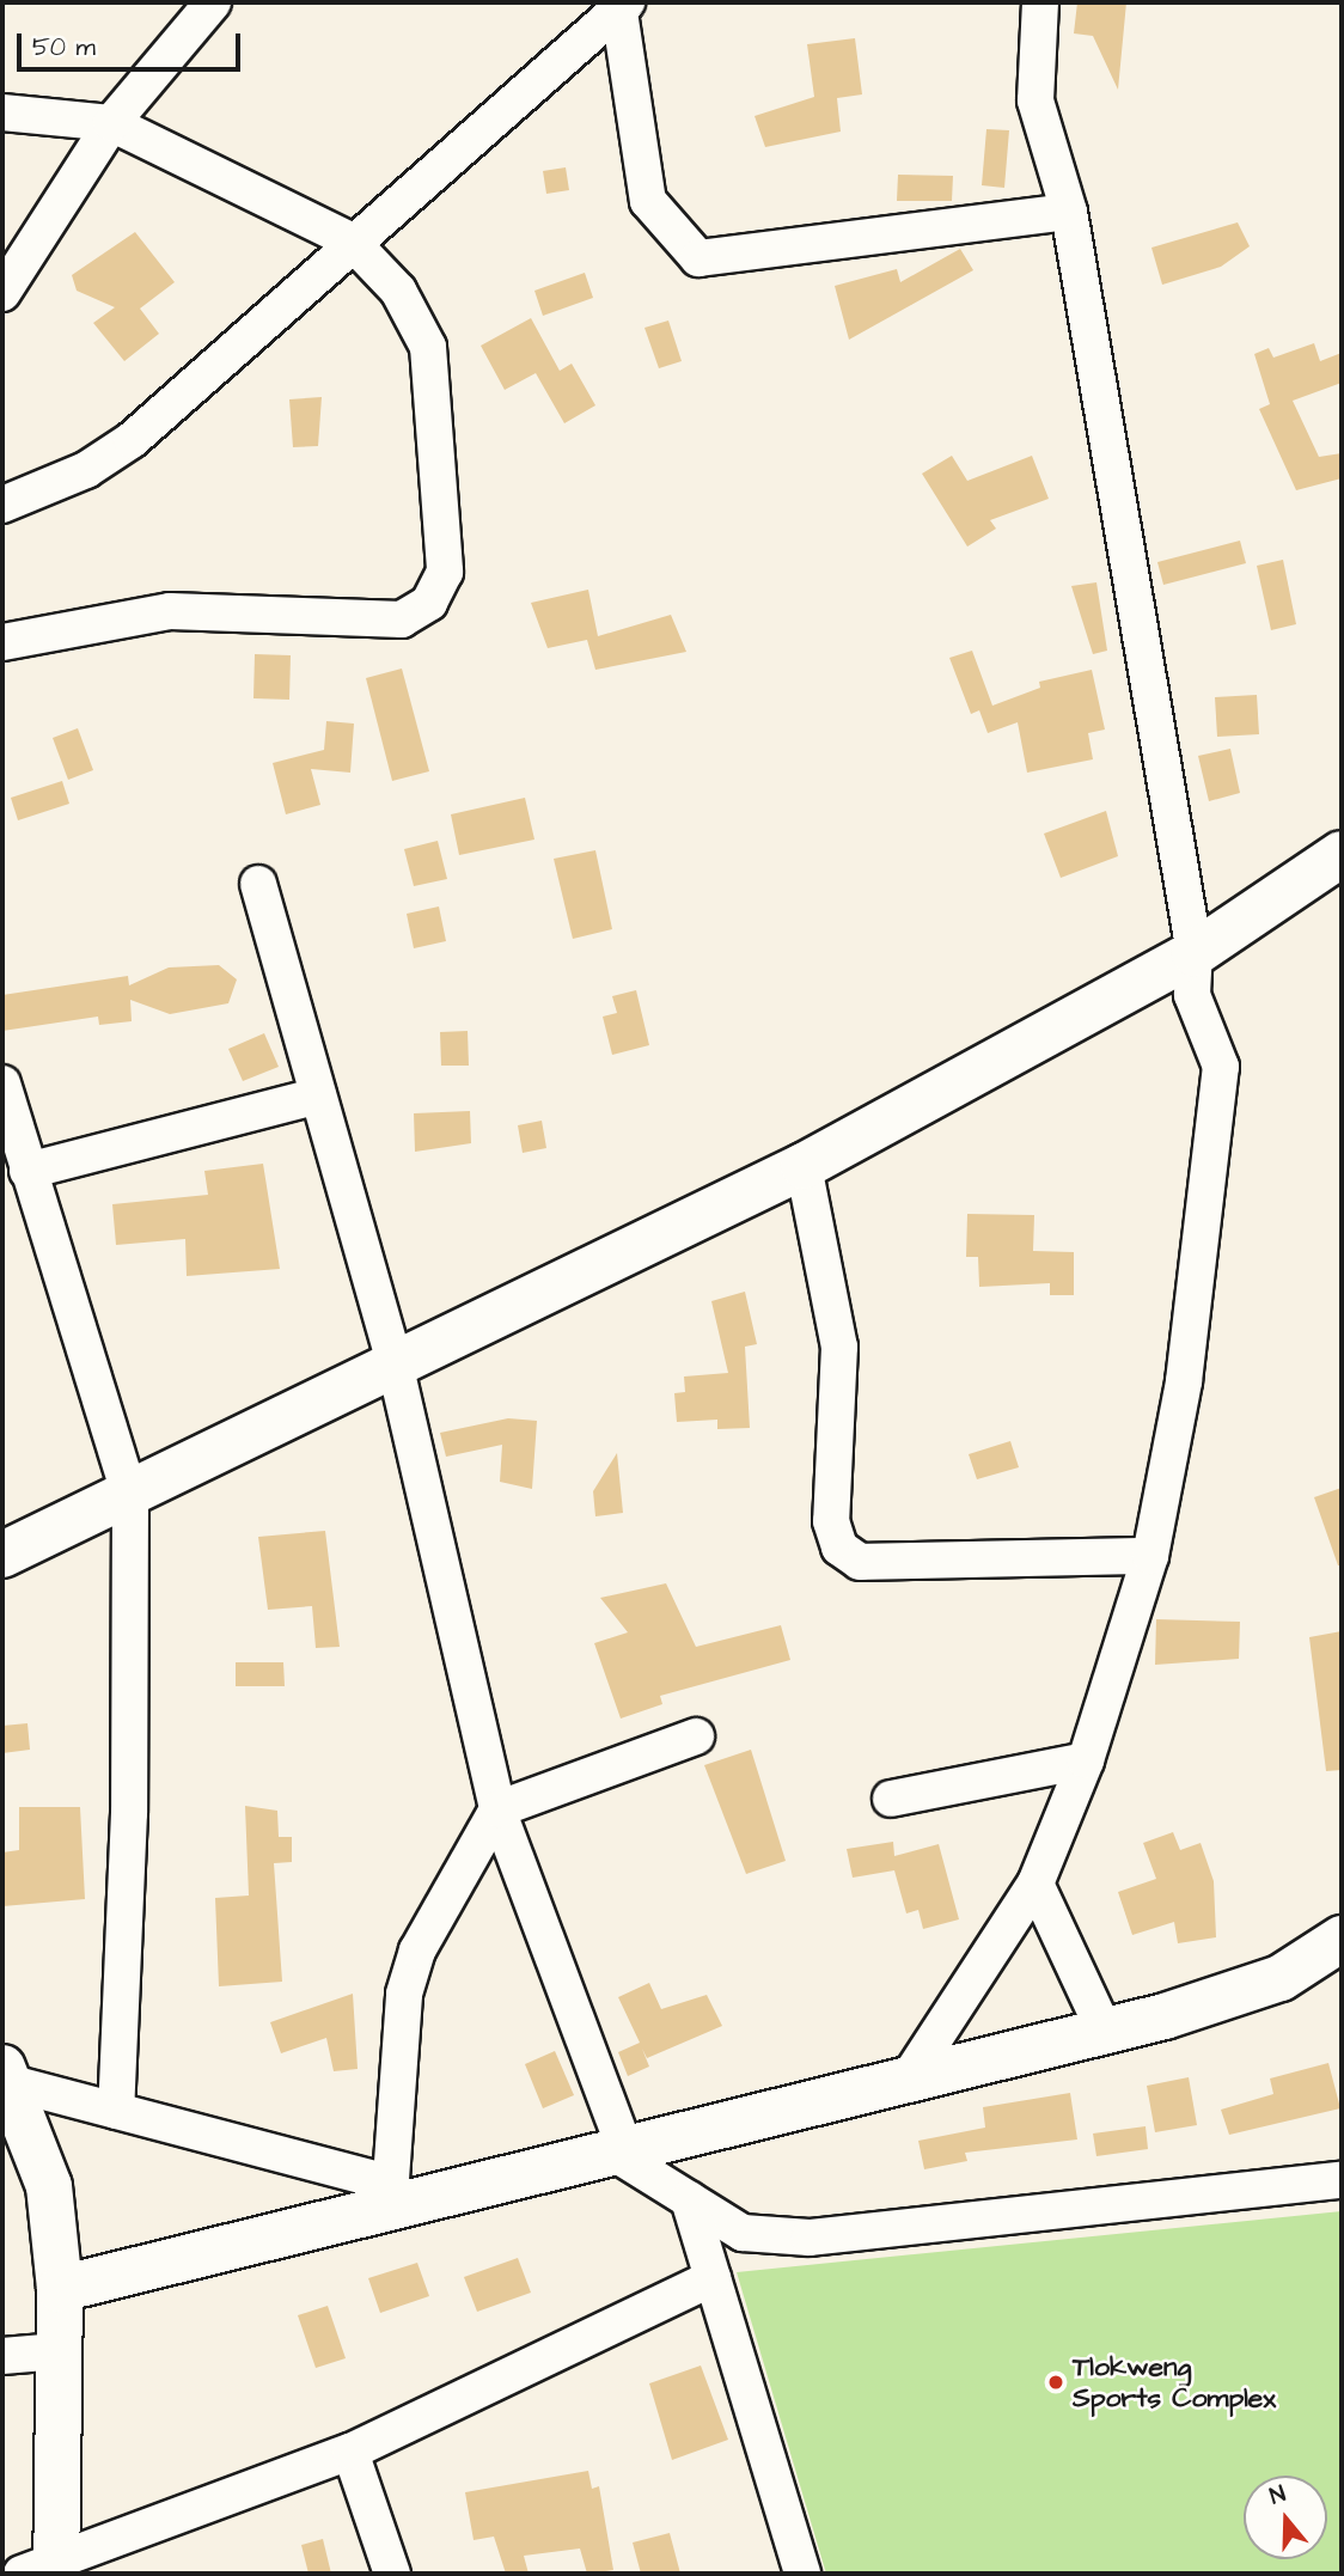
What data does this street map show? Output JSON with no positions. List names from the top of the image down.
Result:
{
  "places": ["Tlokweng Sports Complex"],
  "scale_bar": "50 m",
  "north": "top"
}
